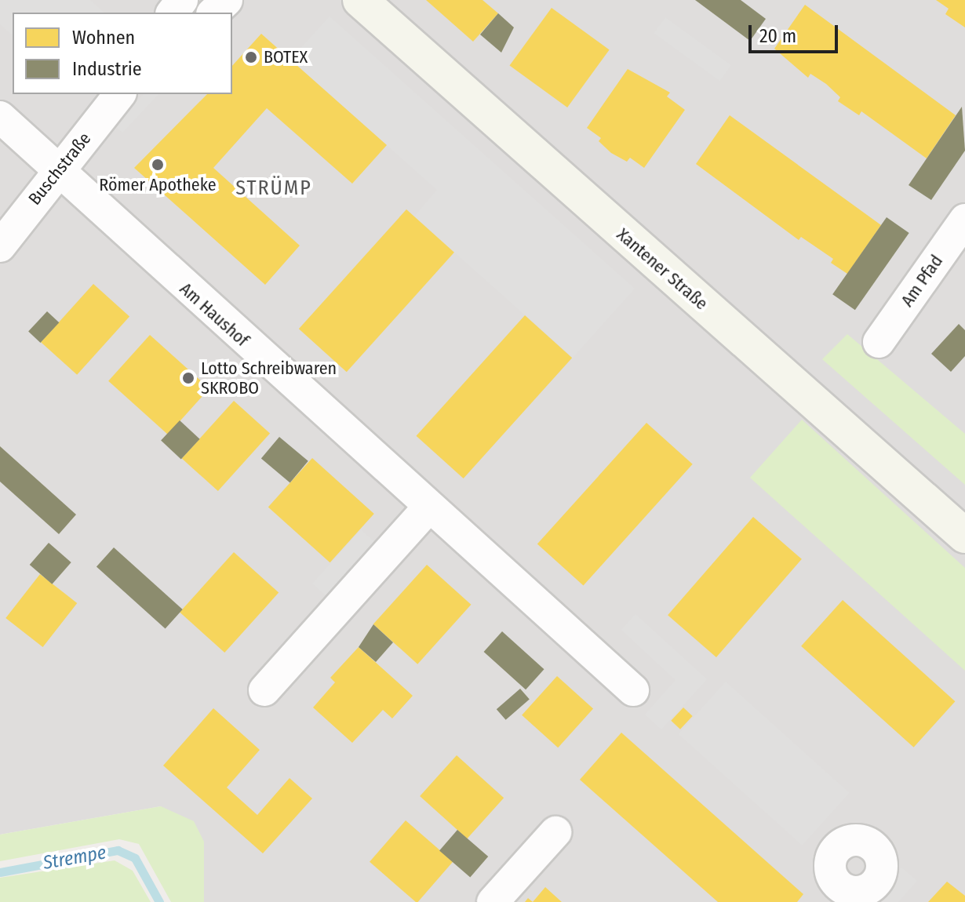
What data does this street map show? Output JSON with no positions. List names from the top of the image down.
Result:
{
  "streets": {
    "main road": ["Xantener Straße"],
    "street": ["Buschstraße", "Am Pfad", "Am Haushof"]
  },
  "crossings": [
    ["Buschstraße", "Am Haushof"]
  ],
  "districts": ["STRÜMP"],
  "water": ["Strempe"],
  "places": ["BOTEX", "Römer Apotheke", "Lotto Schreibwaren SKROBO"],
  "legend": ["Wohnen", "Industrie"],
  "scale_bar": "20 m"
}
